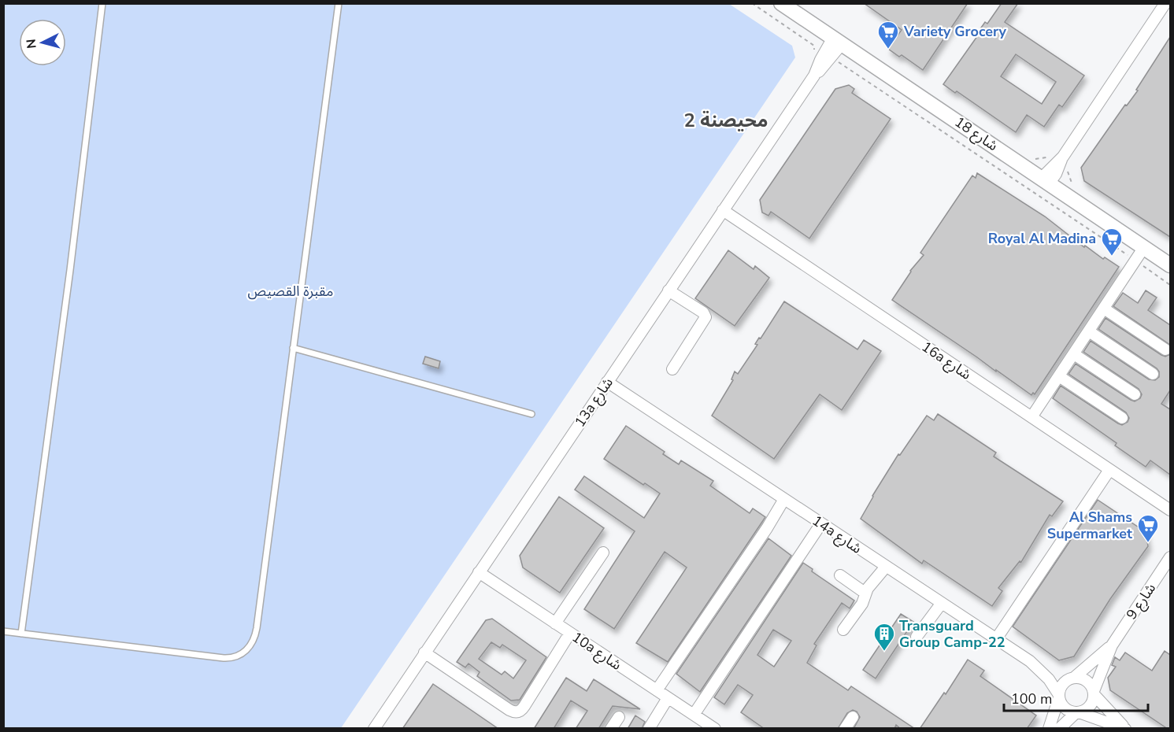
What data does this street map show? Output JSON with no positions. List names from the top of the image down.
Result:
{
  "streets": {
    "street": [
      "شارع 18",
      "16a شارع",
      "13a شارع",
      "14a شارع",
      "شارع 9",
      "10a شارع"
    ]
  },
  "crossings": [
    ["شارع 18", "13a شارع"],
    ["16a شارع", "13a شارع"],
    ["13a شارع", "14a شارع"],
    ["13a شارع", "10a شارع"],
    ["14a شارع", "شارع 9"]
  ],
  "districts": ["محيصنة 2"],
  "parks": ["مقبرة القصيص"],
  "places": {
    "supermarket": ["Variety Grocery", "Royal Al Madina", "Al Shams Supermarket"],
    "building": ["Transguard Group Camp-22"]
  },
  "scale_bar": "100 m",
  "north": "left"
}
